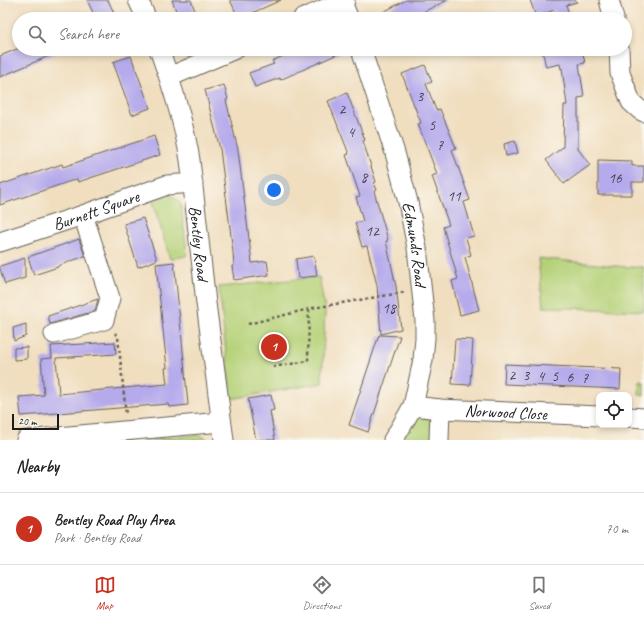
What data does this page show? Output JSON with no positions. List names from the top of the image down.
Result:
{
  "streets": {
    "street": [
      "Burnett Square",
      "Bentley Road",
      "Edmunds Road",
      "Norwood Close"
    ]
  },
  "crossings": [
    ["Burnett Square", "Bentley Road"],
    ["Edmunds Road", "Norwood Close"]
  ],
  "house_numbers": [
    "3",
    "2",
    "5",
    "4",
    "7",
    "8",
    "16",
    "11",
    "12",
    "18",
    "2",
    "3",
    "4",
    "5",
    "6",
    "7"
  ],
  "scale_bar": "20 m",
  "page": {
    "search": "Search here",
    "pins": "1",
    "scale": "20 m",
    "heading": "Nearby",
    "list": [
      {
        "mark": "1",
        "name": "Bentley Road Play Area",
        "note": "Park · Bentley Road",
        "value": "70 m"
      }
    ],
    "nav": ["Map", "Directions", "Saved"]
  }
}
